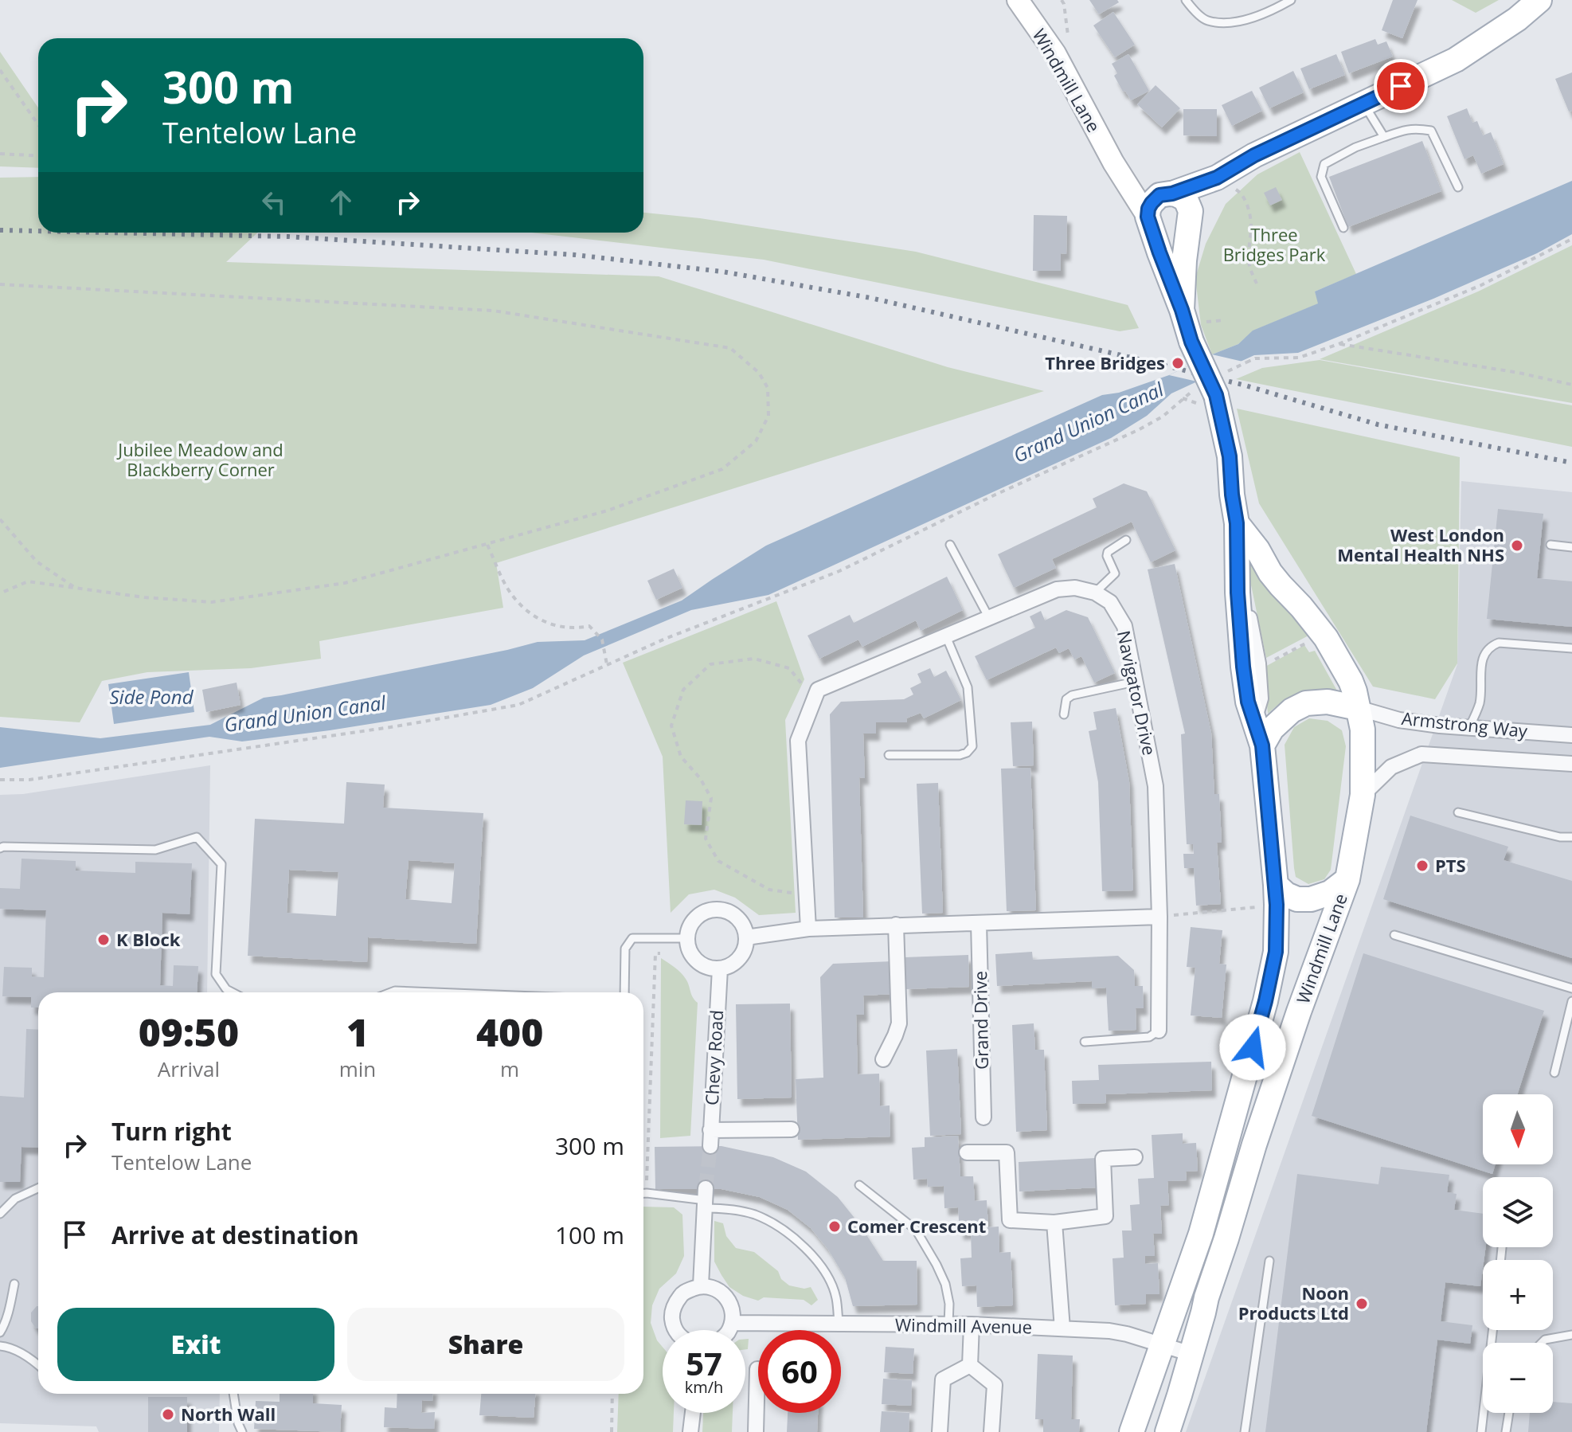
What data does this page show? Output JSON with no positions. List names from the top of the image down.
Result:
{
  "streets": {
    "main road": ["Windmill Lane"],
    "street": [
      "Navigator Drive",
      "Armstrong Way",
      "Grand Drive",
      "Chevy Road",
      "Windmill Avenue"
    ]
  },
  "crossings": [
    ["Windmill Lane", "Armstrong Way"],
    ["Windmill Lane", "Windmill Avenue"]
  ],
  "water": ["Grand Union Canal", "Side Pond"],
  "parks": ["Three Bridges Park", "Jubilee Meadow and Blackberry Corner"],
  "places": [
    "Three Bridges",
    "West London Mental Health NHS",
    "PTS",
    "K Block",
    "Comer Crescent",
    "Noon Products Ltd",
    "North Wall"
  ],
  "north": "bottom",
  "page": {
    "turn": ["300 m", "Tentelow Lane"],
    "eta": [
      "09:50",
      "Arrival",
      "1",
      "min",
      "400",
      "m"
    ],
    "map_buttons": ["+", "−"],
    "list": [
      {
        "name": "Turn right",
        "note": "Tentelow Lane",
        "value": "300 m"
      },
      {
        "name": "Arrive at destination",
        "value": "100 m"
      }
    ],
    "buttons": ["Exit", "Share"],
    "speed": "57 km/h",
    "limit": "60"
  }
}
